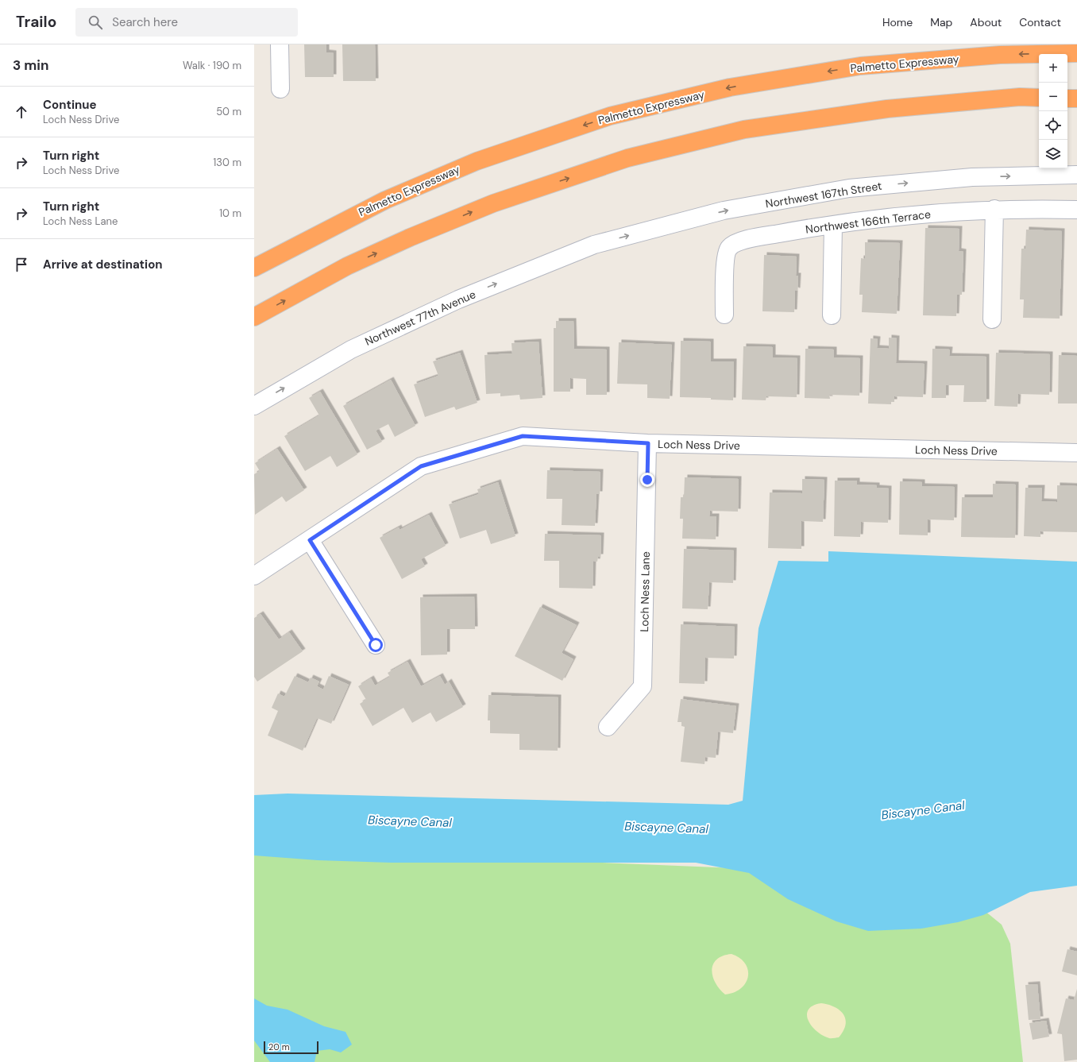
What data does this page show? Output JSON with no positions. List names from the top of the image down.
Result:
{
  "streets": {
    "highway": ["Palmetto Expressway"],
    "street": [
      "Northwest 167th Street",
      "Northwest 166th Terrace",
      "Northwest 77th Avenue",
      "Loch Ness Drive",
      "Loch Ness Lane"
    ]
  },
  "crossings": [
    ["Northwest 167th Street", "Northwest 77th Avenue"],
    ["Loch Ness Drive", "Loch Ness Lane"]
  ],
  "one_way": ["Northwest 167th Street", "Northwest 77th Avenue"],
  "water": ["Biscayne Canal"],
  "scale_bar": "20 m",
  "page": {
    "header": "Trailo",
    "search": "Search here",
    "nav": [
      "Home",
      "Map",
      "About",
      "Contact"
    ],
    "heading": ["3 min", "Walk · 190 m"],
    "map_buttons": ["+", "−"],
    "list": [
      ["Continue", "Loch Ness Drive", "50 m"],
      ["Turn right", "Loch Ness Drive", "130 m"],
      ["Turn right", "Loch Ness Lane", "10 m"],
      "Arrive at destination"
    ],
    "scale": "20 m"
  }
}
